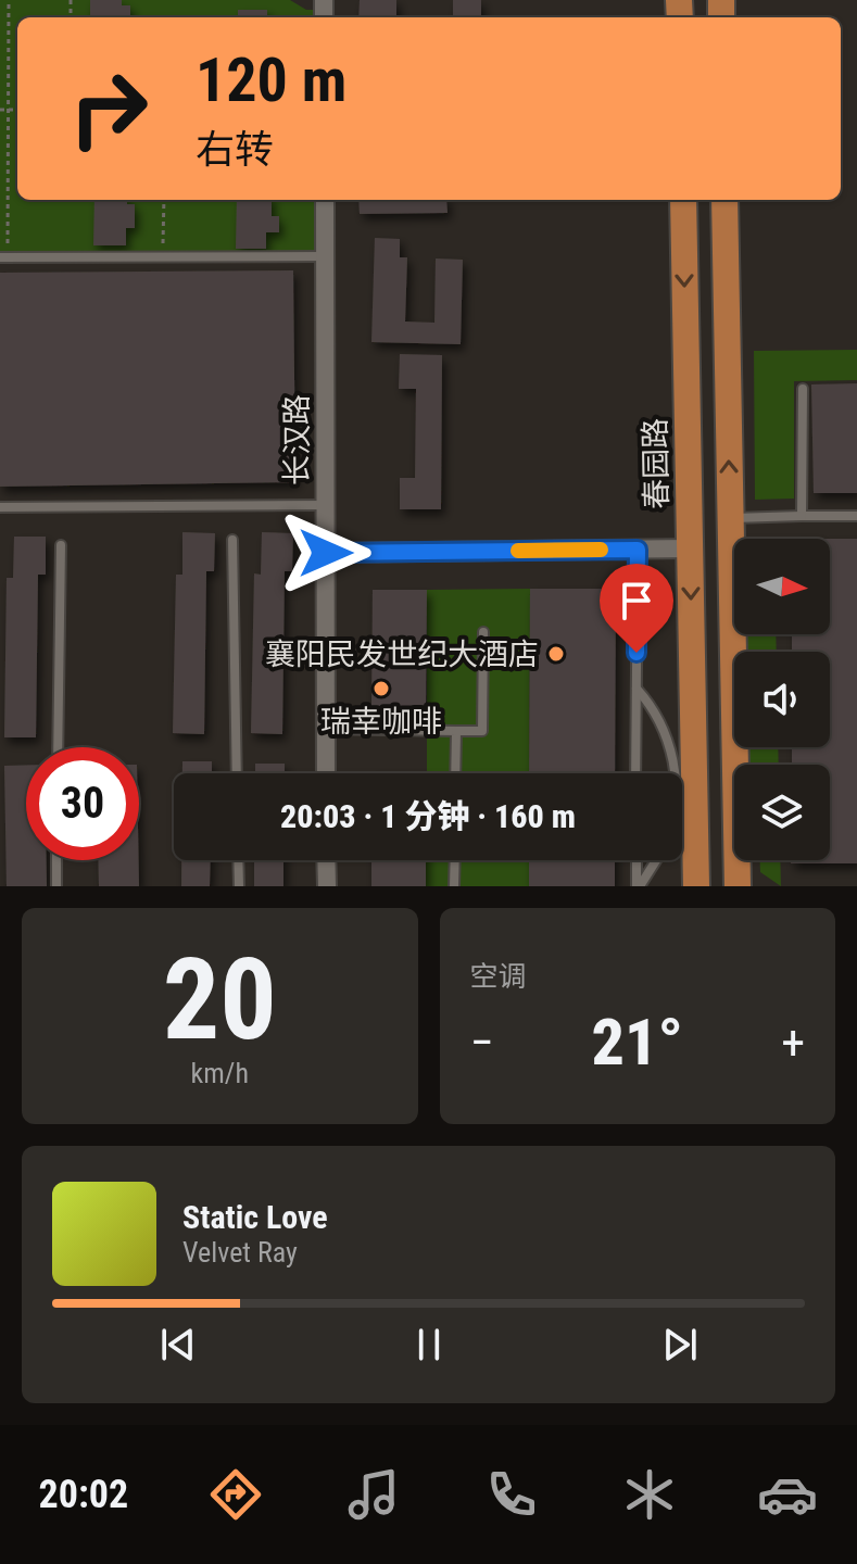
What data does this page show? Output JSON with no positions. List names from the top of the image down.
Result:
{
  "streets": {
    "main road": ["春园路"],
    "street": ["长汉路"]
  },
  "places": ["襄阳民发世纪大酒店", "瑞幸咖啡"],
  "north": "right",
  "page": {
    "turn": ["120 m", "右转"],
    "limit": "30",
    "trip": "20:03 · 1 分钟 · 160 m",
    "tile": [
      ["20", "km/h"],
      "空调"
    ],
    "heat": ["−", "21°", "+"],
    "song": ["Static Love", "Velvet Ray"],
    "tabs": "20:02"
  }
}
